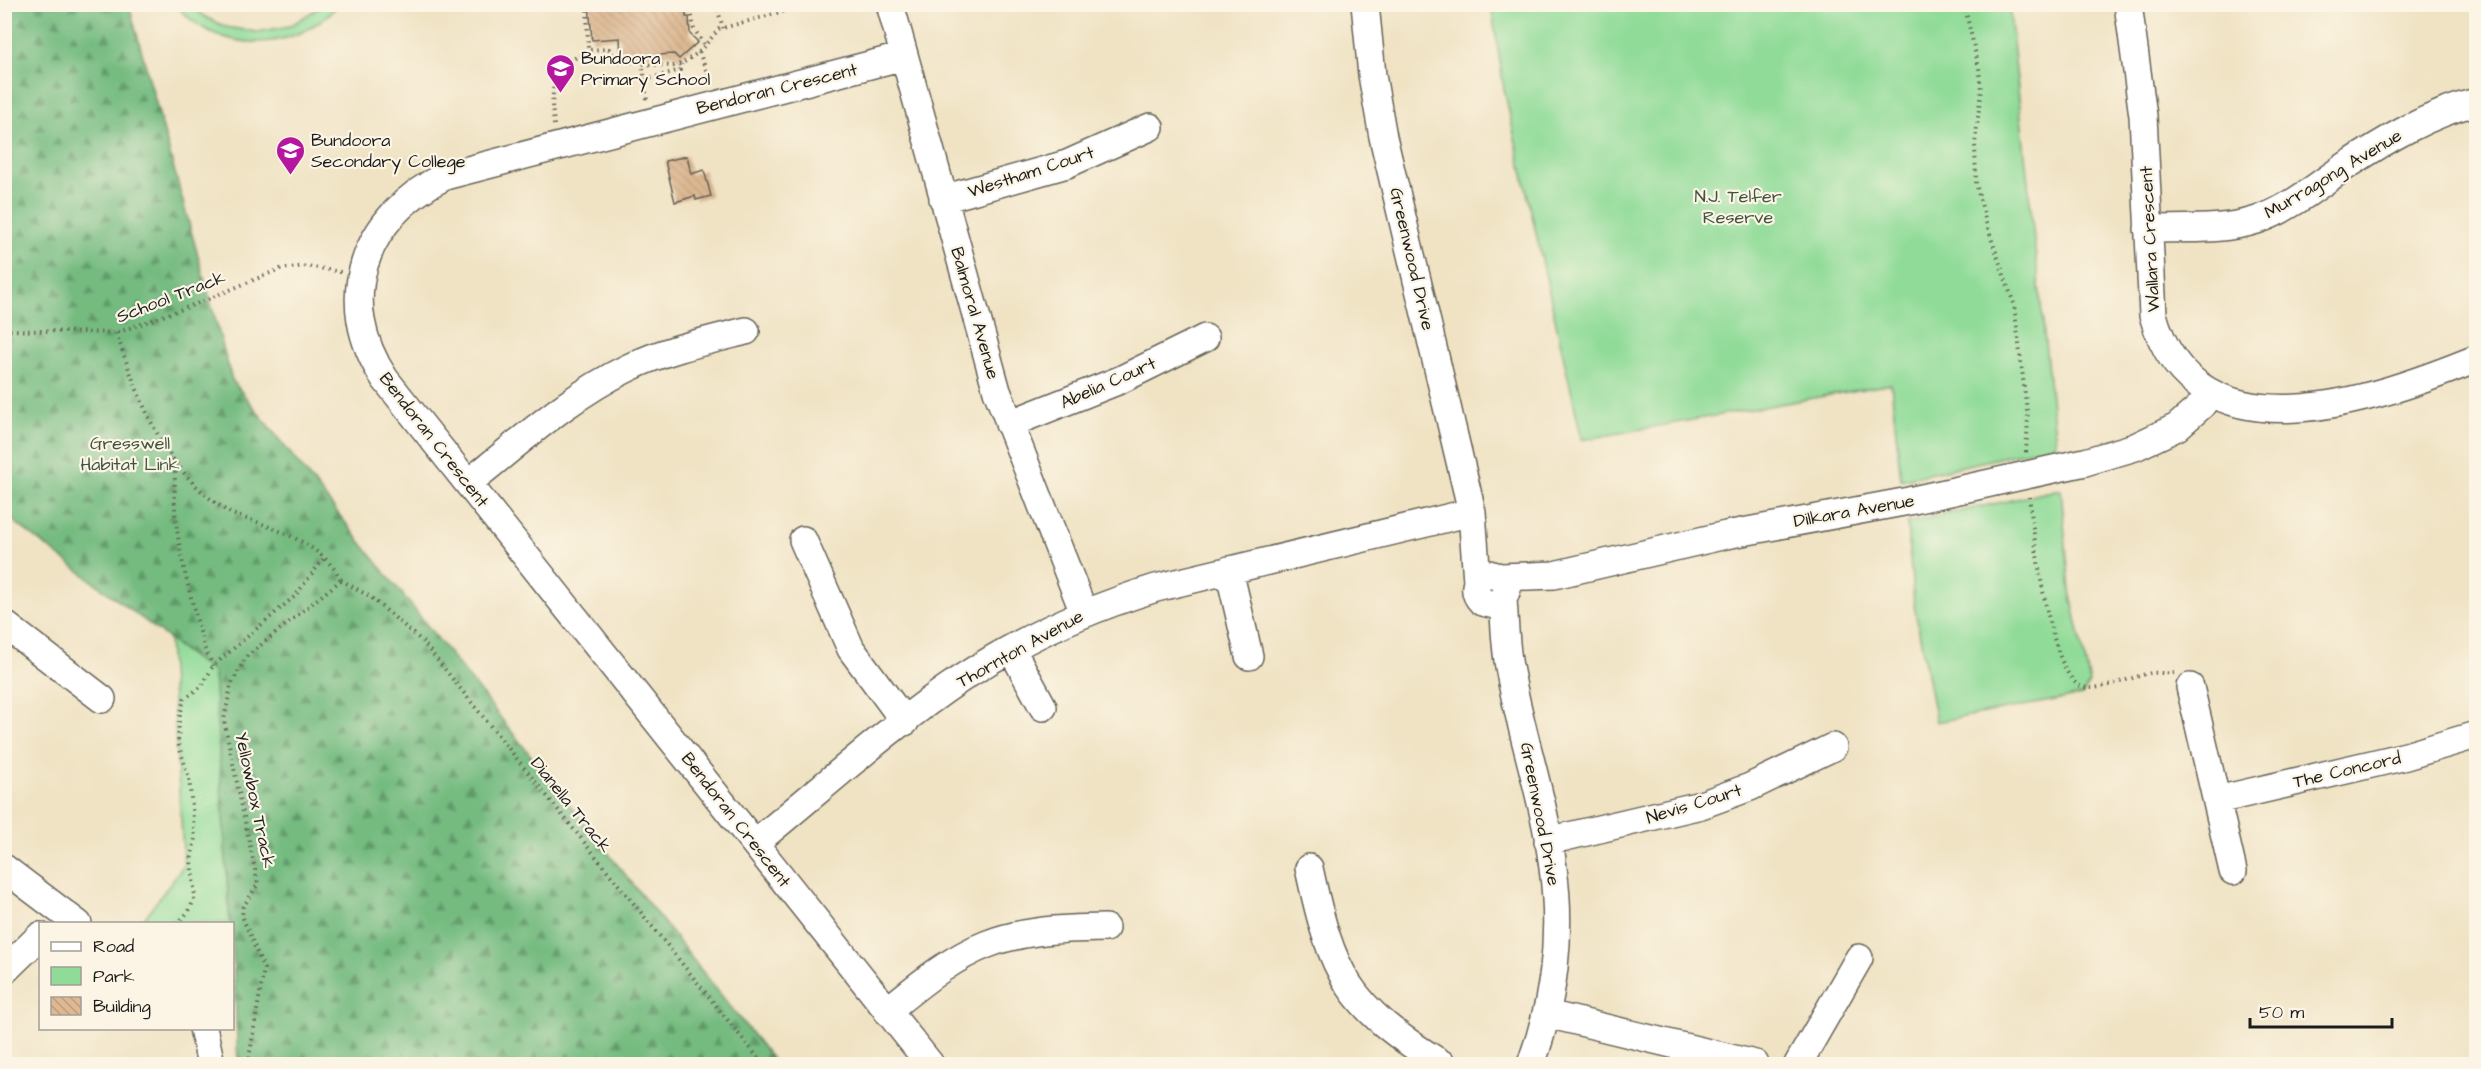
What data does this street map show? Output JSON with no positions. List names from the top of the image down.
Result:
{
  "streets": {
    "street": [
      "Bendoran Crescent",
      "Westham Court",
      "Murragong Avenue",
      "Wallara Crescent",
      "Greenwood Drive",
      "Balmoral Avenue",
      "Abelia Court",
      "Dilkara Avenue",
      "Thornton Avenue",
      "The Concord",
      "Nevis Court"
    ],
    "path": ["School Track", "Yellowbox Track", "Dianella Track"]
  },
  "crossings": [
    ["Bendoran Crescent", "Balmoral Avenue"],
    ["Bendoran Crescent", "Thornton Avenue"],
    ["Westham Court", "Balmoral Avenue"],
    ["Murragong Avenue", "Wallara Crescent"],
    ["Wallara Crescent", "Dilkara Avenue"],
    ["Greenwood Drive", "Dilkara Avenue"],
    ["Greenwood Drive", "Thornton Avenue"],
    ["Greenwood Drive", "Nevis Court"],
    ["Balmoral Avenue", "Abelia Court"],
    ["Balmoral Avenue", "Thornton Avenue"],
    ["Yellowbox Track", "Dianella Track"]
  ],
  "parks": ["N.J. Telfer Reserve", "Gresswell Habitat Link"],
  "places": {
    "school or university": ["Bundoora Primary School", "Bundoora Secondary College"]
  },
  "legend": ["Road", "Park", "Building"],
  "scale_bar": "50 m"
}
